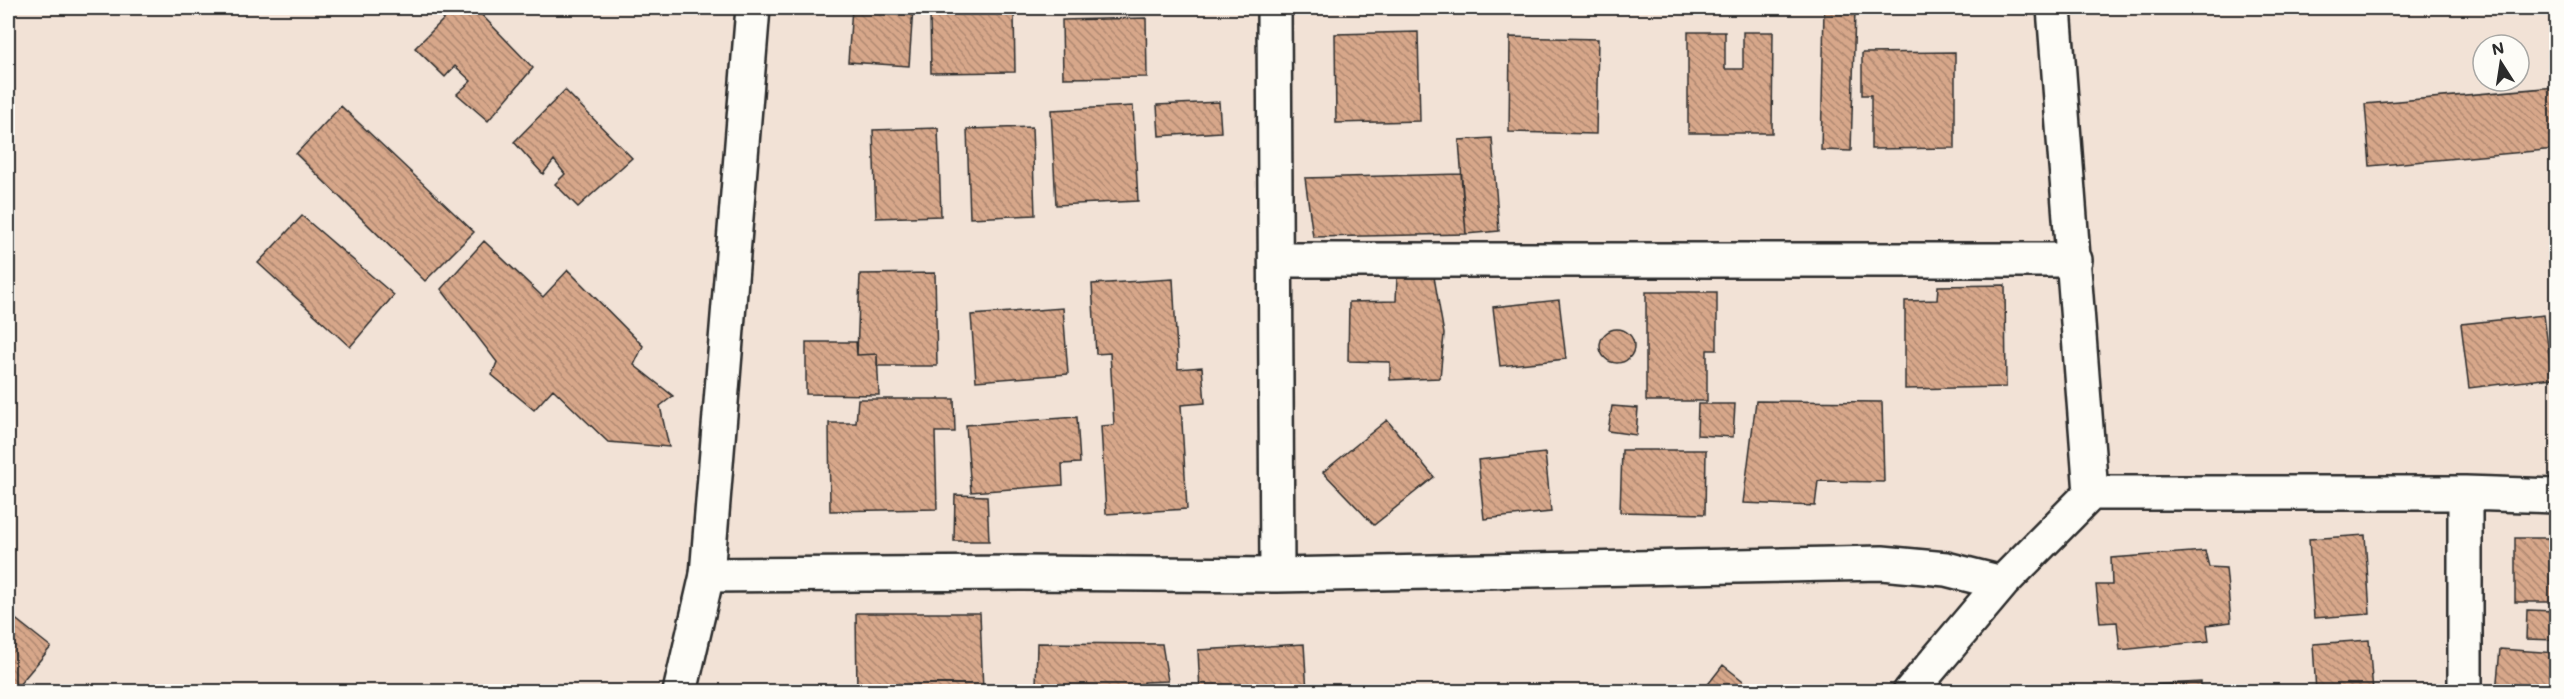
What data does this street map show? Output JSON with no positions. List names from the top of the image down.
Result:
{
  "north": "top"
}
